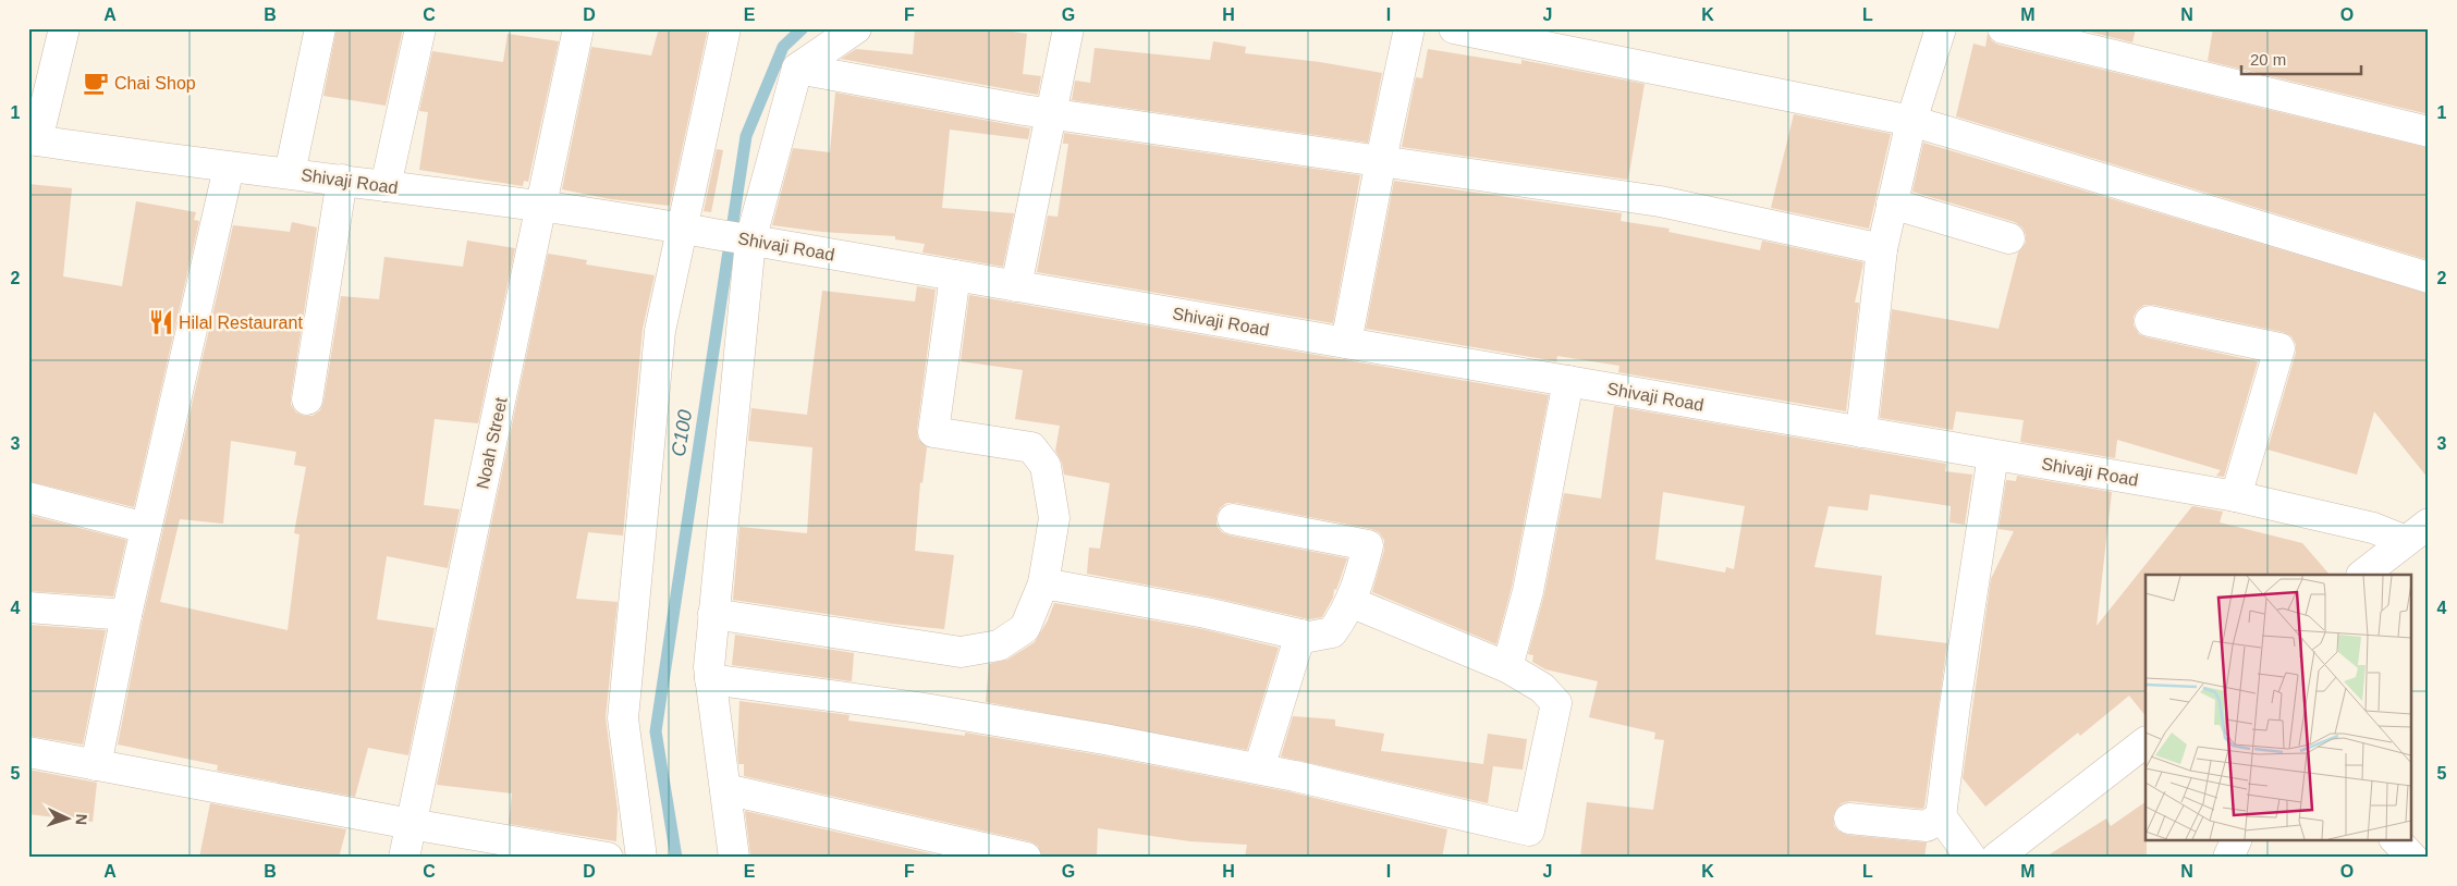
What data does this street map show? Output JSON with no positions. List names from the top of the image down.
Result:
{
  "streets": {
    "street": ["Shivaji Road", "Noah Street"]
  },
  "crossings": [
    ["Shivaji Road", "Noah Street"]
  ],
  "water": ["C100"],
  "places": {
    "cafe": ["Chai Shop"],
    "restaurant": ["Hilal Restaurant"]
  },
  "scale_bar": "20 m",
  "north": "right",
  "grid": {
    "columns": [
      "A",
      "B",
      "C",
      "D",
      "E",
      "F",
      "G",
      "H",
      "I",
      "J",
      "K",
      "L",
      "M",
      "N",
      "O"
    ],
    "rows": [
      "1",
      "2",
      "3",
      "4",
      "5"
    ]
  }
}
